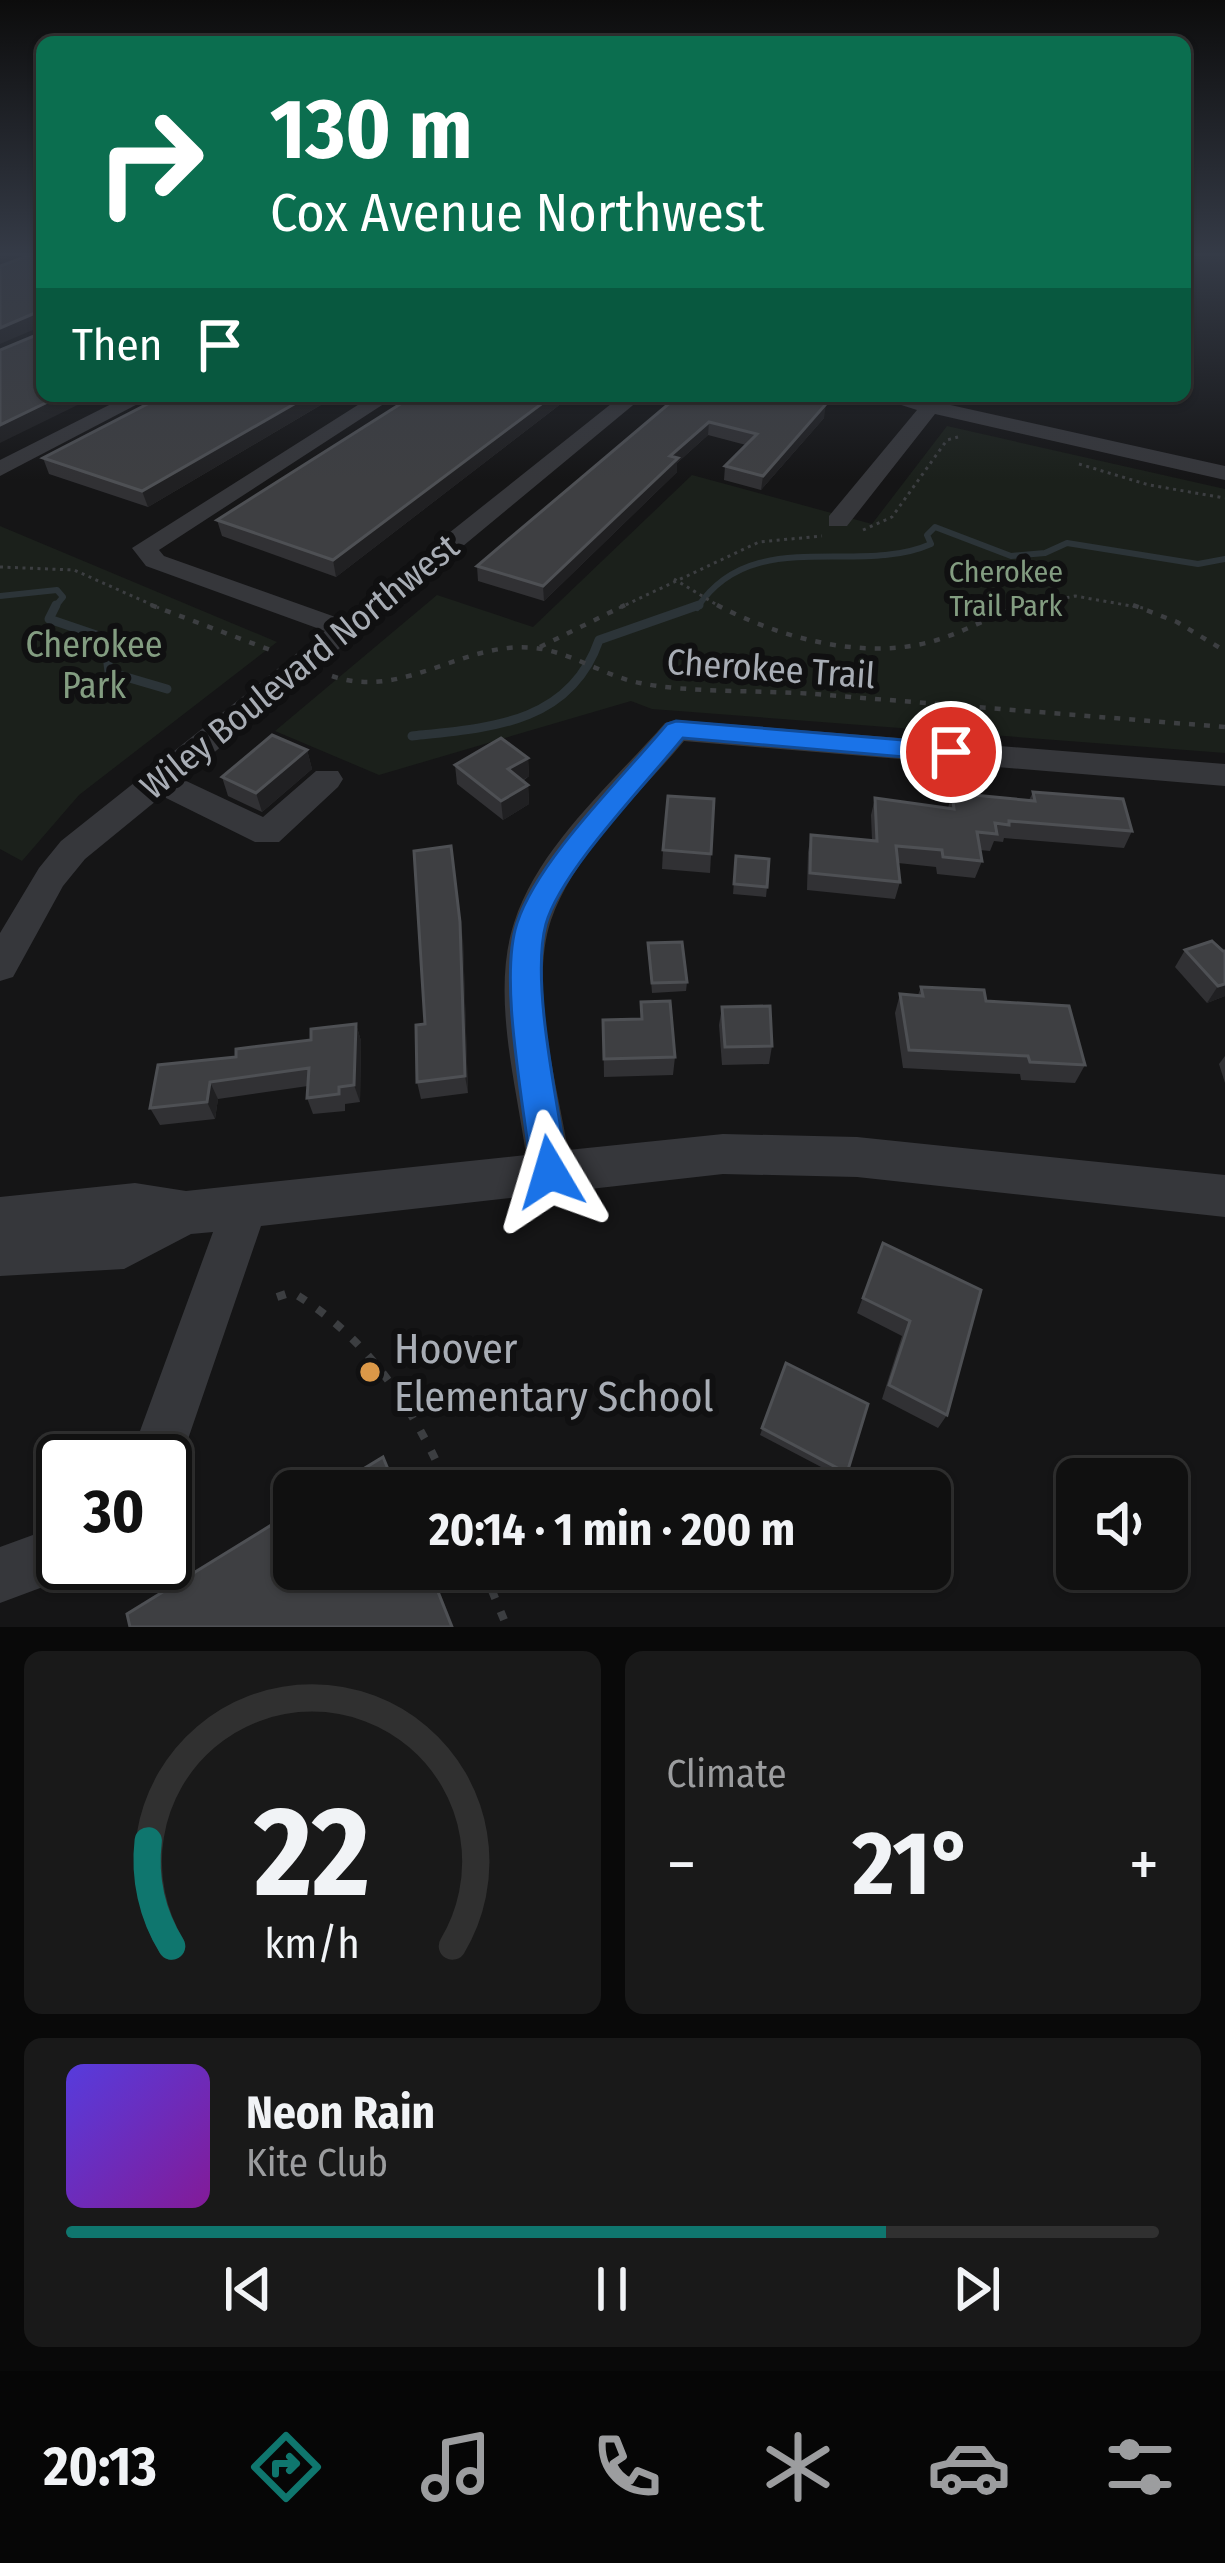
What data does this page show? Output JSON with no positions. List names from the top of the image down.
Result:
{
  "streets": {
    "street": ["Wiley Boulevard Northwest"],
    "path": ["Cherokee Trail"]
  },
  "parks": ["Cherokee Trail Park", "Cherokee Park"],
  "places": ["Hoover Elementary School"],
  "page": {
    "turn": ["130 m", "Cox Avenue Northwest"],
    "then": "Then",
    "limit": "30",
    "trip": "20:14 · 1 min · 200 m",
    "tile": "Climate",
    "heat": ["−", "21°", "+"],
    "song": ["Neon Rain", "Kite Club"],
    "tabs": "20:13",
    "gauge": ["22", "km/h"]
  }
}
